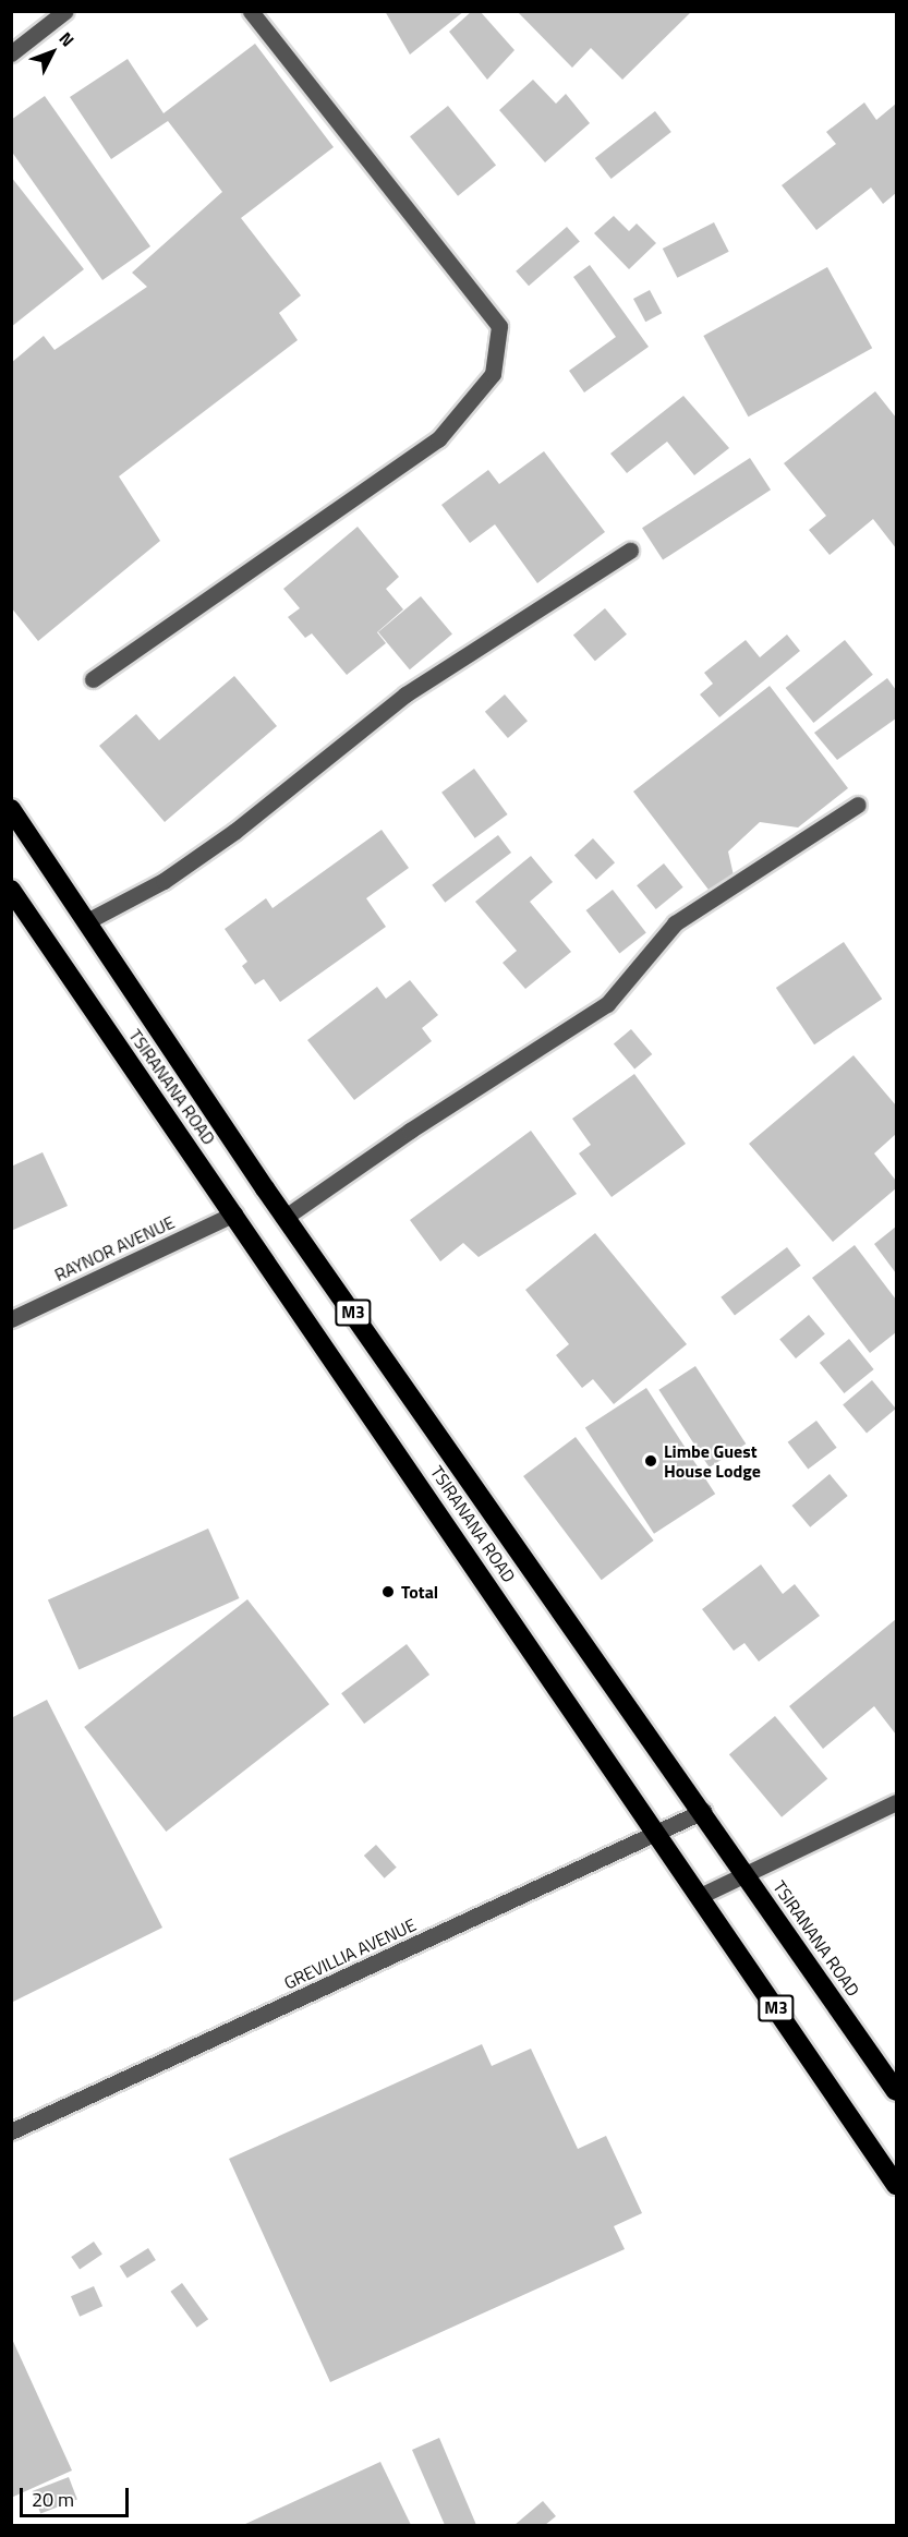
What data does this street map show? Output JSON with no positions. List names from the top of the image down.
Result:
{
  "streets": {
    "highway": ["TSIRANANA ROAD", "M3"],
    "street": ["RAYNOR AVENUE", "GREVILLIA AVENUE"]
  },
  "crossings": [
    ["TSIRANANA ROAD", "RAYNOR AVENUE"],
    ["TSIRANANA ROAD", "GREVILLIA AVENUE"]
  ],
  "places": ["Limbe Guest House Lodge", "Total"],
  "scale_bar": "20 m",
  "north": "top right"
}
